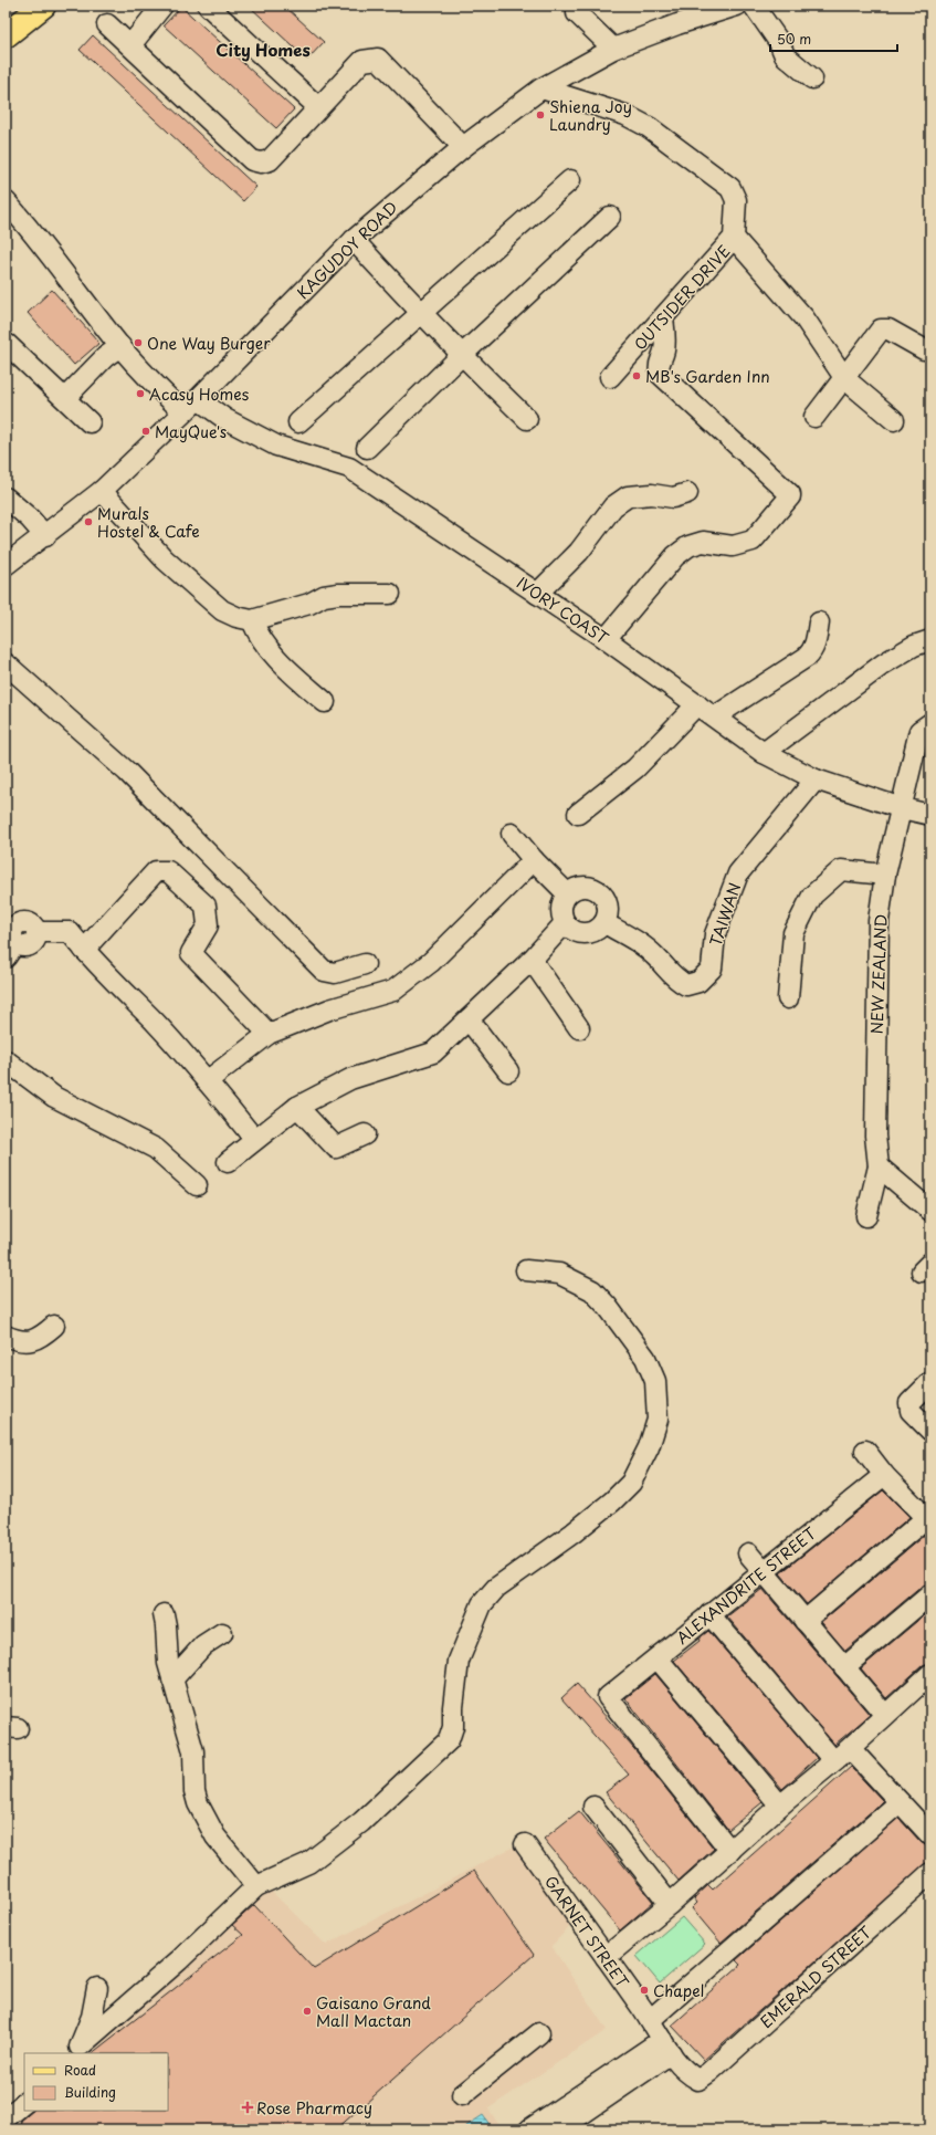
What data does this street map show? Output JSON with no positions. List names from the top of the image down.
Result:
{
  "streets": {
    "street": [
      "KAGUDOY ROAD",
      "OUTSIDER DRIVE",
      "IVORY COAST",
      "TAIWAN",
      "NEW ZEALAND",
      "ALEXANDRITE STREET",
      "GARNET STREET",
      "EMERALD STREET"
    ]
  },
  "crossings": [
    ["KAGUDOY ROAD", "OUTSIDER DRIVE"],
    ["KAGUDOY ROAD", "IVORY COAST"],
    ["IVORY COAST", "TAIWAN"],
    ["IVORY COAST", "NEW ZEALAND"],
    ["GARNET STREET", "EMERALD STREET"]
  ],
  "districts": ["City Homes"],
  "places": {
    "other": [
      "Shiena Joy Laundry",
      "One Way Burger",
      "MB's Garden Inn",
      "Acasy Homes",
      "MayQue's",
      "Murals Hostel & Cafe",
      "Chapel",
      "Gaisano Grand Mall Mactan"
    ],
    "health": ["Rose Pharmacy"]
  },
  "legend": ["Road", "Building"],
  "scale_bar": "50 m"
}
